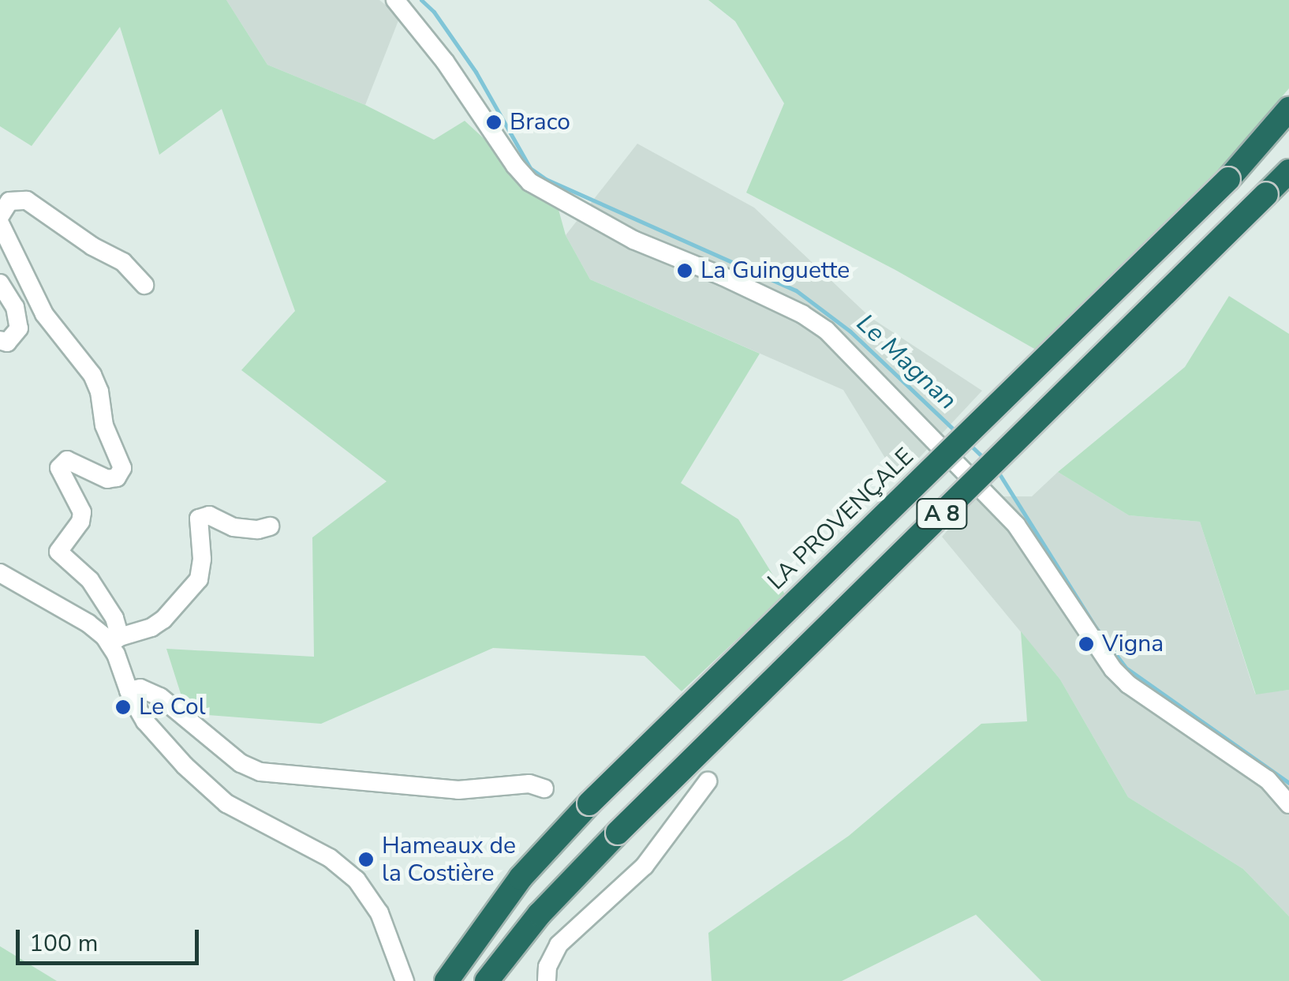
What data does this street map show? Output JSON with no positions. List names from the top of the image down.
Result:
{
  "streets": {
    "highway": ["A 8", "LA PROVENÇALE"]
  },
  "water": ["Le Magnan"],
  "places": [
    "Braco",
    "La Guinguette",
    "Vigna",
    "Le Col",
    "Hameaux de la Costière"
  ],
  "scale_bar": "100 m"
}
